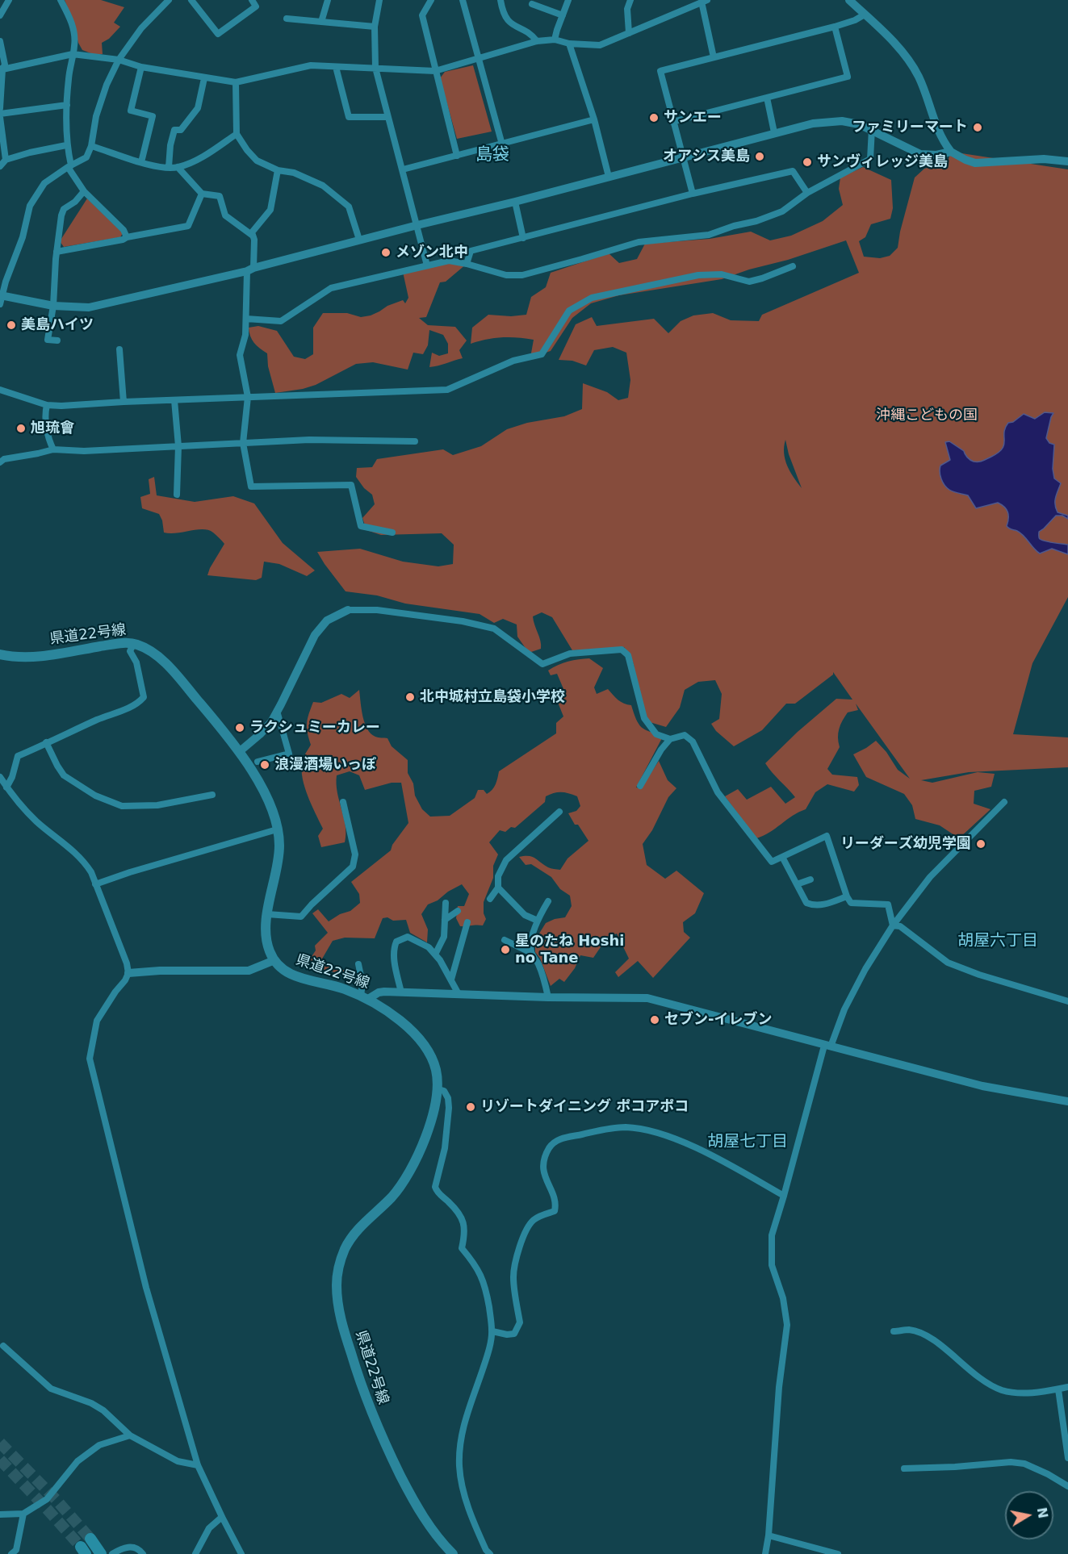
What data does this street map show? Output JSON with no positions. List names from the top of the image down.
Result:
{
  "streets": {
    "main road": ["県道22号線"]
  },
  "districts": ["島袋", "胡屋六丁目", "胡屋七丁目"],
  "parks": ["沖縄こどもの国"],
  "places": [
    "サンエー",
    "ファミリーマート",
    "オアシス美島",
    "サンヴィレッジ美島",
    "メゾン北中",
    "美島ハイツ",
    "旭琉會",
    "北中城村立島袋小学校",
    "ラクシュミーカレー",
    "浪漫酒場いっぽ",
    "リーダーズ幼児学園",
    "星のたね Hoshi no Tane",
    "セブン-イレブン",
    "リゾートダイニング ポコアポコ"
  ],
  "north": "right"
}
